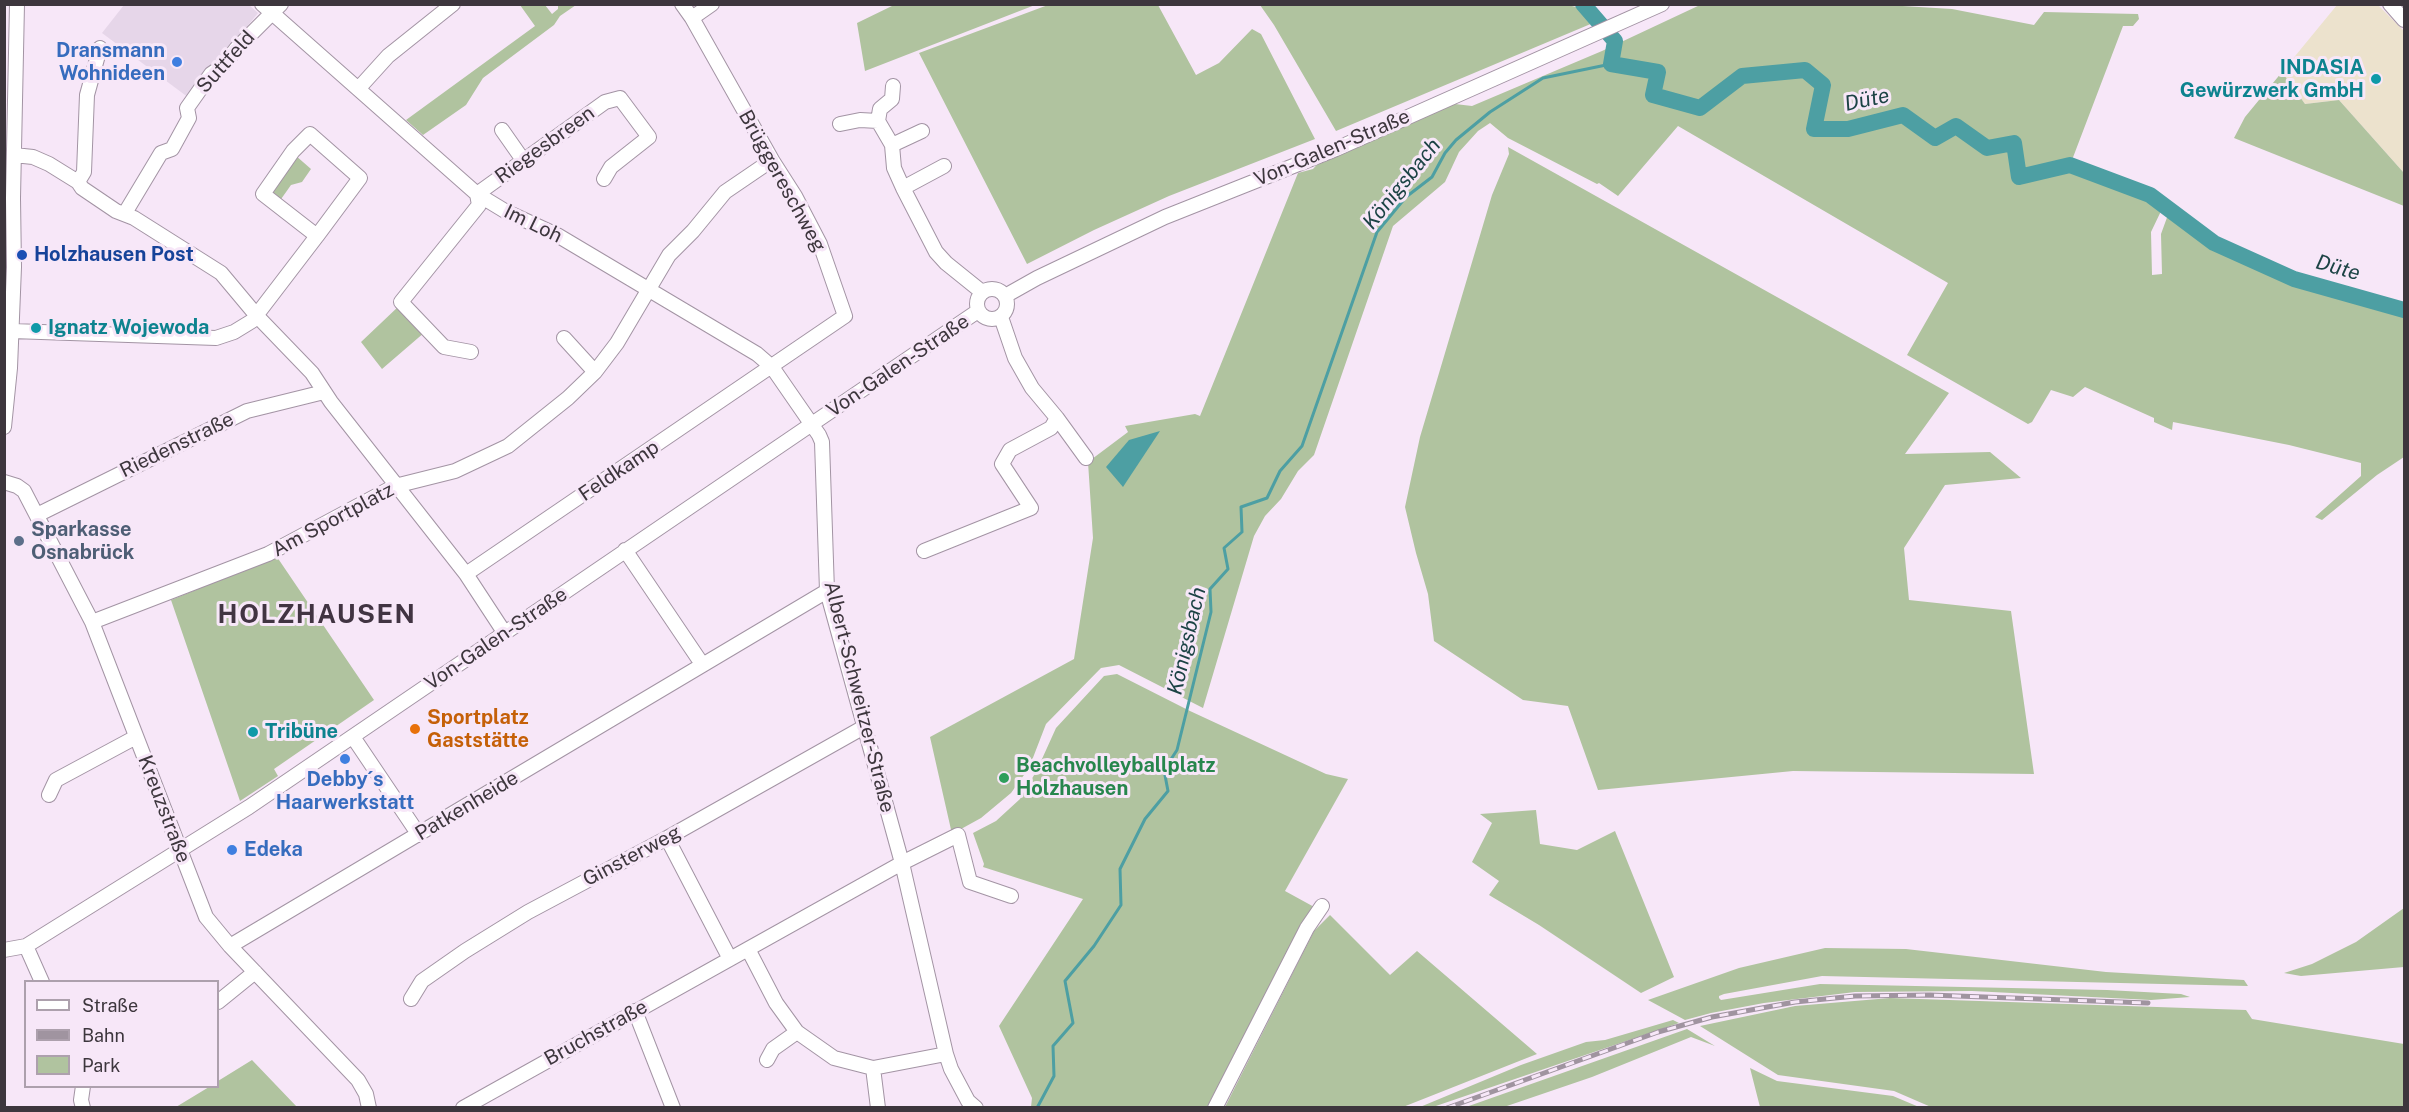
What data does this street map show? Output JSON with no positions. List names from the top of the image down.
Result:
{
  "streets": {
    "street": [
      "Suttfeld",
      "Riegesbreen",
      "Von-Galen-Straße",
      "Brüggereschweg",
      "Im Loh",
      "Riedenstraße",
      "Feldkamp",
      "Am Sportplatz",
      "Albert-Schweitzer-Straße",
      "Patkenheide",
      "Kreuzstraße",
      "Ginsterweg",
      "Bruchstraße"
    ]
  },
  "crossings": [
    ["Suttfeld", "Im Loh"],
    ["Riegesbreen", "Im Loh"],
    ["Von-Galen-Straße", "Im Loh"],
    ["Von-Galen-Straße", "Albert-Schweitzer-Straße"],
    ["Von-Galen-Straße", "Kreuzstraße"],
    ["Brüggereschweg", "Im Loh"],
    ["Brüggereschweg", "Feldkamp"],
    ["Brüggereschweg", "Am Sportplatz"],
    ["Im Loh", "Feldkamp"],
    ["Im Loh", "Am Sportplatz"],
    ["Im Loh", "Albert-Schweitzer-Straße"],
    ["Riedenstraße", "Kreuzstraße"],
    ["Am Sportplatz", "Kreuzstraße"],
    ["Albert-Schweitzer-Straße", "Patkenheide"],
    ["Albert-Schweitzer-Straße", "Ginsterweg"],
    ["Albert-Schweitzer-Straße", "Bruchstraße"],
    ["Patkenheide", "Kreuzstraße"]
  ],
  "districts": ["HOLZHAUSEN"],
  "water": ["Düte", "Königsbach"],
  "places": [
    "Dransmann Wohnideen",
    "INDASIA Gewürzwerk GmbH",
    "Holzhausen Post",
    "Ignatz Wojewoda",
    "Sparkasse Osnabrück",
    "Sportplatz Gaststätte",
    "Tribüne",
    "Debby´s Haarwerkstatt",
    "Beachvolleyballplatz Holzhausen",
    "Edeka"
  ],
  "legend": ["Straße", "Bahn", "Park"]
}
